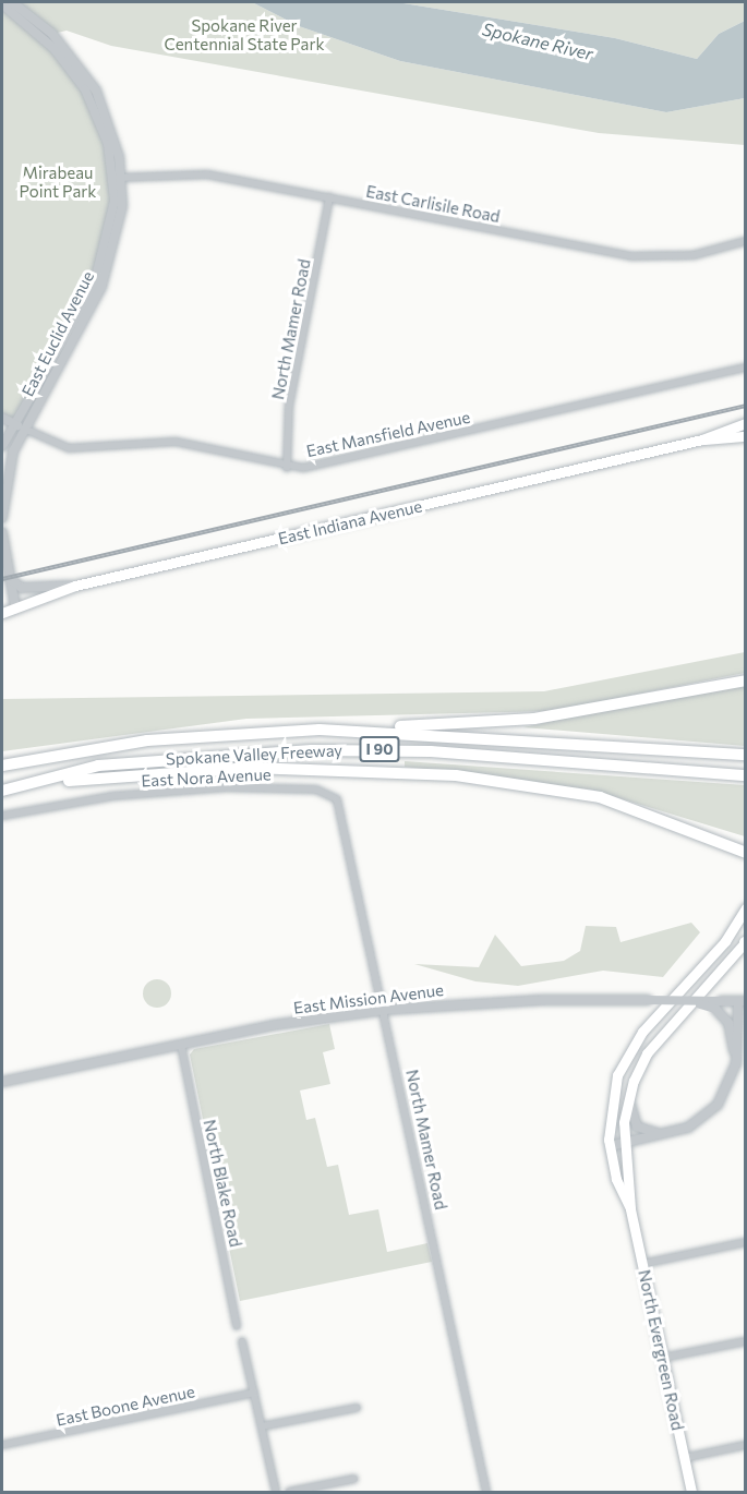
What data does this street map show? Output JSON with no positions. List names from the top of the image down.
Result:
{
  "streets": {
    "highway": ["I 90", "Spokane Valley Freeway"],
    "main road": ["East Indiana Avenue", "North Evergreen Road"],
    "street": [
      "East Carlisile Road",
      "North Mamer Road",
      "East Euclid Avenue",
      "East Mansfield Avenue",
      "East Nora Avenue",
      "East Mission Avenue",
      "North Blake Road",
      "East Boone Avenue"
    ]
  },
  "crossings": [
    ["East Carlisile Road", "North Mamer Road"],
    ["East Carlisile Road", "East Euclid Avenue"],
    ["North Mamer Road", "East Mansfield Avenue"],
    ["North Mamer Road", "East Nora Avenue"],
    ["North Mamer Road", "East Mission Avenue"],
    ["East Euclid Avenue", "East Mansfield Avenue"],
    ["East Mission Avenue", "North Blake Road"]
  ],
  "water": ["Spokane River"],
  "parks": ["Spokane River Centennial State Park", "Mirabeau Point Park"]
}
